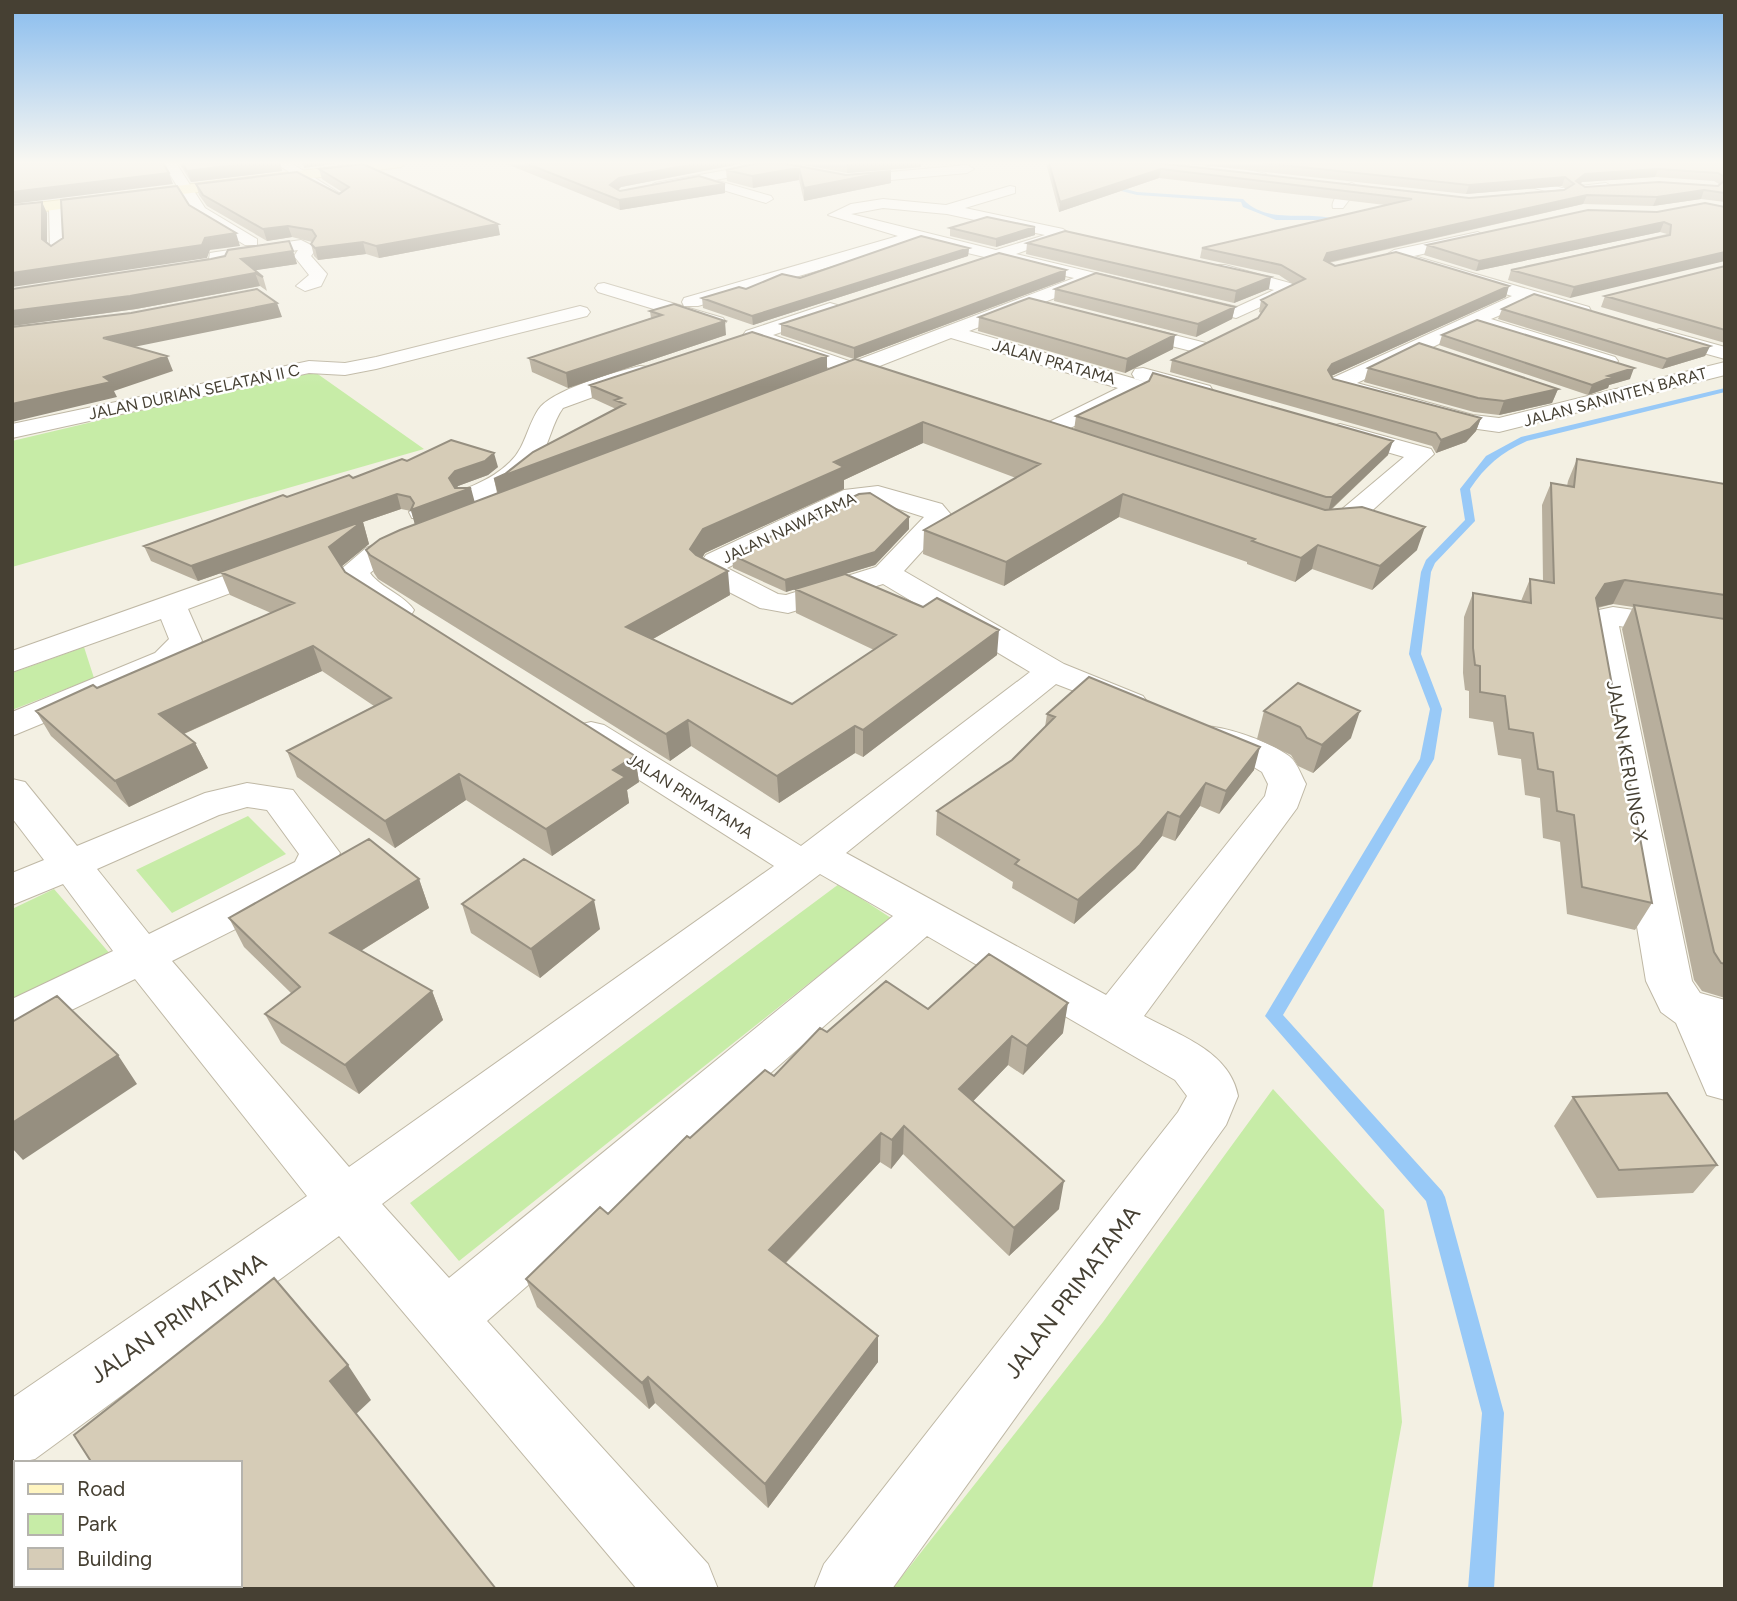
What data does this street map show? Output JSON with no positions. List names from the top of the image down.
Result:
{
  "streets": {
    "street": [
      "JALAN PRATAMA",
      "JALAN DURIAN SELATAN II C",
      "JALAN SANINTEN BARAT",
      "JALAN NAWATAMA",
      "JALAN KERUING X",
      "JALAN PRIMATAMA"
    ]
  },
  "legend": ["Road", "Park", "Building"]
}
